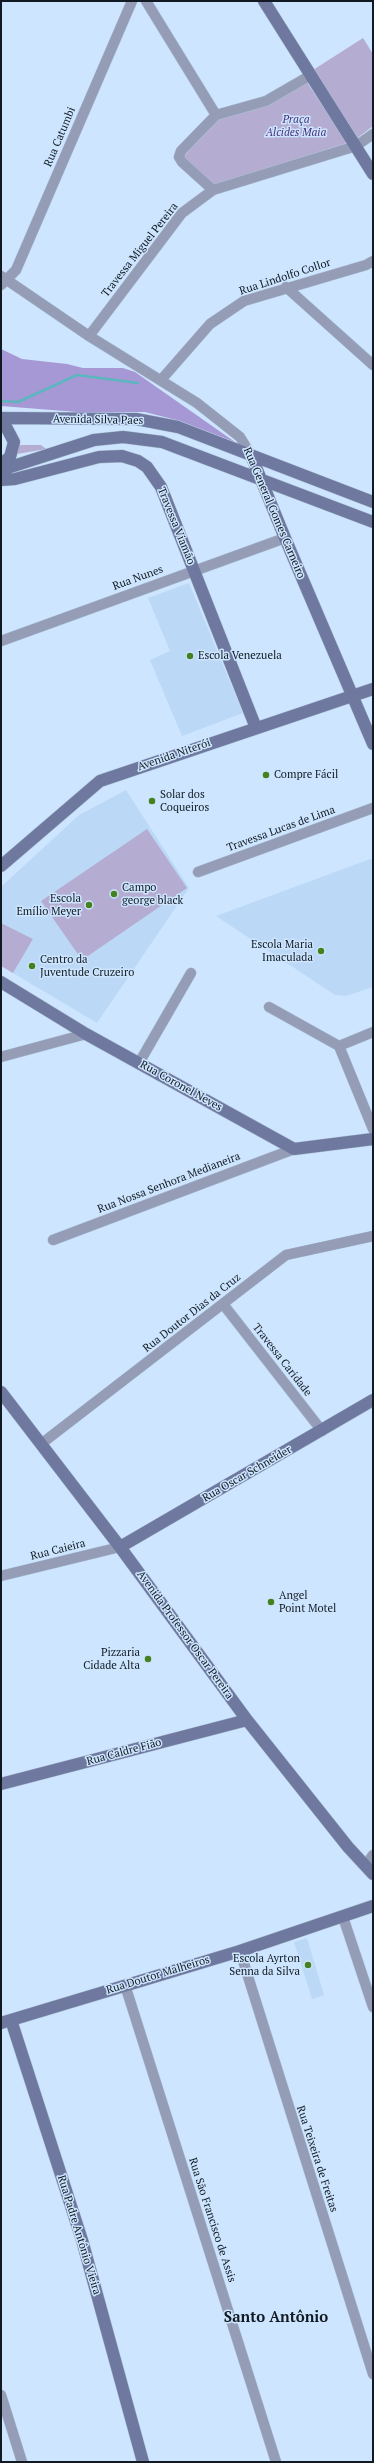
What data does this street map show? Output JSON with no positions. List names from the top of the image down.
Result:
{
  "streets": {
    "street": [
      "Rua Catumbi",
      "Travessa Miguel Pereira",
      "Rua Lindolfo Collor",
      "Avenida Silva Paes",
      "Rua General Gomes Carneiro",
      "Travessa Viamão",
      "Rua Nunes",
      "Avenida Niterói",
      "Travessa Lucas de Lima",
      "Rua Coronel Neves",
      "Rua Nossa Senhora Medianeira",
      "Rua Doutor Dias da Cruz",
      "Travessa Caridade",
      "Rua Oscar Schneider",
      "Rua Caieira",
      "Avenida Professor Oscar Pereira",
      "Rua Caldre Fião",
      "Rua Doutor Malheiros",
      "Rua Teixeira de Freitas",
      "Rua São Francisco de Assis",
      "Rua Padre Antônio Vieira"
    ]
  },
  "crossings": [
    ["Rua Catumbi", "Rua General Gomes Carneiro"],
    ["Travessa Miguel Pereira", "Rua General Gomes Carneiro"],
    ["Rua Lindolfo Collor", "Rua General Gomes Carneiro"],
    ["Avenida Silva Paes", "Rua General Gomes Carneiro"],
    ["Rua General Gomes Carneiro", "Rua Nunes"],
    ["Rua General Gomes Carneiro", "Avenida Niterói"],
    ["Travessa Viamão", "Rua Nunes"],
    ["Travessa Viamão", "Avenida Niterói"],
    ["Rua Coronel Neves", "Rua Nossa Senhora Medianeira"],
    ["Rua Doutor Dias da Cruz", "Travessa Caridade"],
    ["Rua Doutor Dias da Cruz", "Avenida Professor Oscar Pereira"],
    ["Travessa Caridade", "Rua Oscar Schneider"],
    ["Rua Oscar Schneider", "Rua Caieira"],
    ["Rua Oscar Schneider", "Avenida Professor Oscar Pereira"],
    ["Rua Caieira", "Avenida Professor Oscar Pereira"],
    ["Avenida Professor Oscar Pereira", "Rua Caldre Fião"],
    ["Rua Doutor Malheiros", "Rua Teixeira de Freitas"],
    ["Rua Doutor Malheiros", "Rua São Francisco de Assis"],
    ["Rua Doutor Malheiros", "Rua Padre Antônio Vieira"]
  ],
  "districts": ["Santo Antônio"],
  "parks": ["Praça Alcides Maia"],
  "places": [
    "Escola Venezuela",
    "Compre Fácil",
    "Solar dos Coqueiros",
    "Campo george black",
    "Escola Emílio Meyer",
    "Escola Maria Imaculada",
    "Centro da Juventude Cruzeiro",
    "Angel Point Motel",
    "Pizzaria Cidade Alta",
    "Escola Ayrton Senna da Silva"
  ]
}
